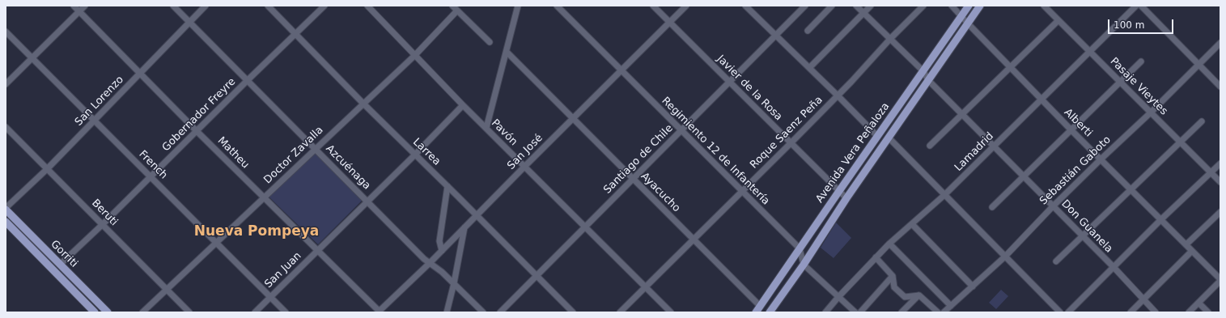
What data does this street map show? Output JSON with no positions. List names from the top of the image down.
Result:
{
  "streets": {
    "main road": ["Avenida Vera Peñaloza", "Gorriti"],
    "street": [
      "Pasaje Vieytes",
      "Javier de la Rosa",
      "San Lorenzo",
      "Gobernador Freyre",
      "Alberti",
      "Pavón",
      "Roque Saenz Peña",
      "Regimiento 12 de Infantería",
      "Larrea",
      "San José",
      "Lamadrid",
      "Matheu",
      "Doctor Zavalla",
      "Santiago de Chile",
      "French",
      "Azcuénaga",
      "Sebastián Gaboto",
      "Ayacucho",
      "Beruti",
      "Don Guanela",
      "San Juan"
    ]
  },
  "crossings": [
    ["Pasaje Vieytes", "Lamadrid"],
    ["Pasaje Vieytes", "Sebastián Gaboto"],
    ["Javier de la Rosa", "Roque Saenz Peña"],
    ["Javier de la Rosa", "San José"],
    ["Javier de la Rosa", "Avenida Vera Peñaloza"],
    ["Javier de la Rosa", "Santiago de Chile"],
    ["San Lorenzo", "Matheu"],
    ["San Lorenzo", "French"],
    ["San Lorenzo", "Azcuénaga"],
    ["San Lorenzo", "Beruti"],
    ["San Lorenzo", "Gorriti"],
    ["Gobernador Freyre", "Larrea"],
    ["Gobernador Freyre", "Matheu"],
    ["Gobernador Freyre", "French"],
    ["Gobernador Freyre", "Azcuénaga"],
    ["Gobernador Freyre", "Beruti"],
    ["Gobernador Freyre", "Gorriti"],
    ["Alberti", "Lamadrid"],
    ["Alberti", "Avenida Vera Peñaloza"],
    ["Alberti", "Sebastián Gaboto"],
    ["Pavón", "Roque Saenz Peña"],
    ["Pavón", "San José"],
    ["Pavón", "Doctor Zavalla"],
    ["Pavón", "Santiago de Chile"],
    ["Pavón", "San Juan"],
    ["Roque Saenz Peña", "Regimiento 12 de Infantería"],
    ["Roque Saenz Peña", "Ayacucho"],
    ["Roque Saenz Peña", "Don Guanela"],
    ["Regimiento 12 de Infantería", "San José"],
    ["Regimiento 12 de Infantería", "Avenida Vera Peñaloza"],
    ["Regimiento 12 de Infantería", "Santiago de Chile"],
    ["Larrea", "San José"],
    ["Larrea", "Doctor Zavalla"],
    ["Larrea", "Santiago de Chile"],
    ["Larrea", "San Juan"],
    ["San José", "Matheu"],
    ["San José", "Azcuénaga"],
    ["San José", "Ayacucho"],
    ["Lamadrid", "Don Guanela"],
    ["Matheu", "Doctor Zavalla"],
    ["Matheu", "San Juan"],
    ["Avenida Vera Peñaloza", "Ayacucho"],
    ["Avenida Vera Peñaloza", "Don Guanela"],
    ["Doctor Zavalla", "French"],
    ["Doctor Zavalla", "Azcuénaga"],
    ["Doctor Zavalla", "Beruti"],
    ["Santiago de Chile", "Ayacucho"],
    ["French", "San Juan"],
    ["Azcuénaga", "San Juan"],
    ["Sebastián Gaboto", "Don Guanela"]
  ],
  "districts": ["Nueva Pompeya"],
  "scale_bar": "100 m"
}
